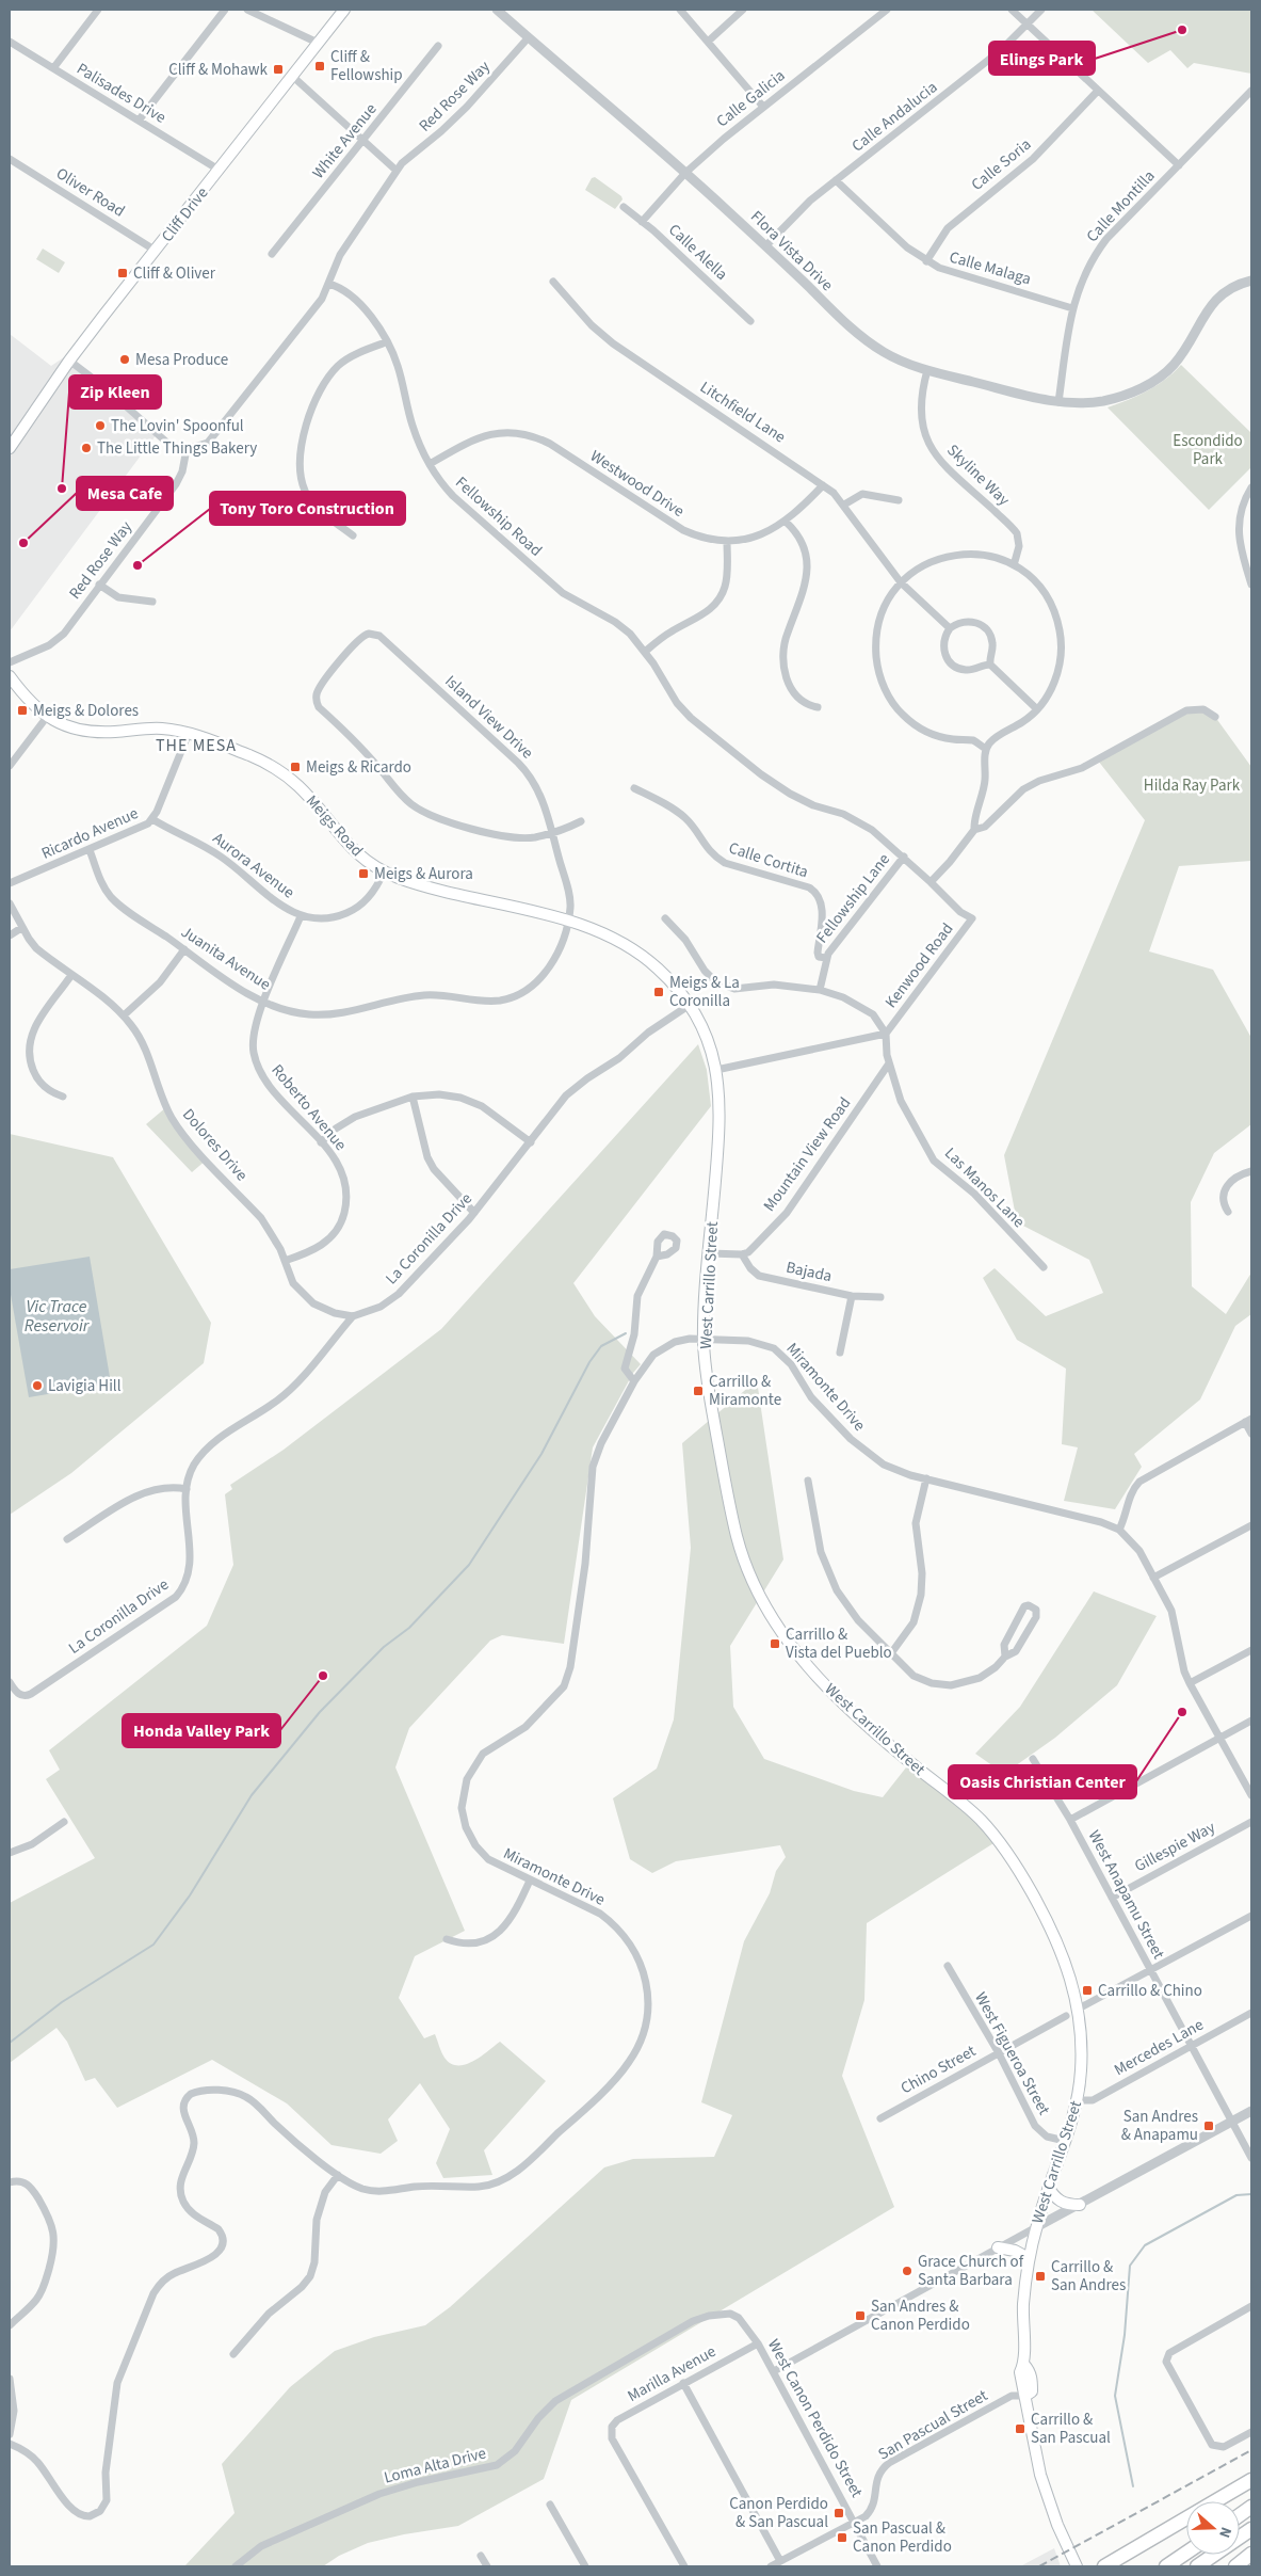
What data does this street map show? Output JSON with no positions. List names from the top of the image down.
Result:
{
  "streets": {
    "main road": ["Cliff Drive", "Meigs Road", "West Carrillo Street"],
    "street": [
      "Palisades Drive",
      "Red Rose Way",
      "Calle Galicia",
      "Calle Andalucia",
      "White Avenue",
      "Calle Soria",
      "Oliver Road",
      "Calle Montilla",
      "Flora Vista Drive",
      "Calle Alella",
      "Calle Malaga",
      "Litchfield Lane",
      "Skyline Way",
      "Westwood Drive",
      "Fellowship Road",
      "Island View Drive",
      "Ricardo Avenue",
      "Calle Cortita",
      "Aurora Avenue",
      "Fellowship Lane",
      "Juanita Avenue",
      "Kenwood Road",
      "Roberto Avenue",
      "Dolores Drive",
      "Mountain View Road",
      "Las Manos Lane",
      "La Coronilla Drive",
      "Bajada",
      "Miramonte Drive",
      "Gillespie Way",
      "West Anapamu Street",
      "Mercedes Lane",
      "West Figueroa Street",
      "Chino Street",
      "Marilla Avenue",
      "West Canon Perdido Street",
      "San Pascual Street",
      "Loma Alta Drive"
    ]
  },
  "crossings": [
    ["Palisades Drive", "Cliff Drive"],
    ["Red Rose Way", "Flora Vista Drive"],
    ["Calle Galicia", "Flora Vista Drive"],
    ["Calle Galicia", "Calle Alella"],
    ["Calle Andalucia", "Flora Vista Drive"],
    ["Calle Andalucia", "Calle Malaga"],
    ["Calle Soria", "Calle Malaga"],
    ["Oliver Road", "Cliff Drive"],
    ["Calle Montilla", "Flora Vista Drive"],
    ["Calle Montilla", "Calle Malaga"],
    ["Flora Vista Drive", "Skyline Way"],
    ["Litchfield Lane", "Westwood Drive"],
    ["Westwood Drive", "Fellowship Road"],
    ["Fellowship Road", "Fellowship Lane"],
    ["Fellowship Road", "Kenwood Road"],
    ["Island View Drive", "Meigs Road"],
    ["Island View Drive", "Juanita Avenue"],
    ["Meigs Road", "Ricardo Avenue"],
    ["Meigs Road", "Aurora Avenue"],
    ["Meigs Road", "Juanita Avenue"],
    ["Meigs Road", "La Coronilla Drive"],
    ["Meigs Road", "West Carrillo Street"],
    ["Ricardo Avenue", "Aurora Avenue"],
    ["Ricardo Avenue", "Juanita Avenue"],
    ["Calle Cortita", "Fellowship Lane"],
    ["Aurora Avenue", "Roberto Avenue"],
    ["Juanita Avenue", "Roberto Avenue"],
    ["Kenwood Road", "Las Manos Lane"],
    ["Roberto Avenue", "Dolores Drive"],
    ["Dolores Drive", "La Coronilla Drive"],
    ["Mountain View Road", "Las Manos Lane"],
    ["Mountain View Road", "Bajada"],
    ["La Coronilla Drive", "West Carrillo Street"],
    ["West Carrillo Street", "Miramonte Drive"],
    ["West Carrillo Street", "Mercedes Lane"],
    ["West Carrillo Street", "West Figueroa Street"],
    ["West Carrillo Street", "San Pascual Street"],
    ["Gillespie Way", "West Anapamu Street"],
    ["West Anapamu Street", "Mercedes Lane"],
    ["West Figueroa Street", "Chino Street"],
    ["Marilla Avenue", "West Canon Perdido Street"],
    ["West Canon Perdido Street", "San Pascual Street"],
    ["West Canon Perdido Street", "Loma Alta Drive"]
  ],
  "districts": ["THE MESA"],
  "water": ["Vic Trace Reservoir"],
  "parks": ["Escondido Park", "Hilda Ray Park"],
  "places": {
    "other": [
      "Elings Park",
      "Mesa Produce",
      "The Lovin' Spoonful",
      "The Little Things Bakery",
      "Zip Kleen",
      "Mesa Cafe",
      "Tony Toro Construction",
      "Lavigia Hill",
      "Honda Valley Park",
      "Oasis Christian Center",
      "Grace Church of Santa Barbara"
    ],
    "transit": [
      "Cliff & Fellowship",
      "Cliff & Mohawk",
      "Cliff & Oliver",
      "Meigs & Dolores",
      "Meigs & Ricardo",
      "Meigs & Aurora",
      "Meigs & La Coronilla",
      "Carrillo & Miramonte",
      "Carrillo & Vista del Pueblo",
      "Carrillo & Chino",
      "San Andres & Anapamu",
      "Carrillo & San Andres",
      "San Andres & Canon Perdido",
      "Carrillo & San Pascual",
      "Canon Perdido & San Pascual",
      "San Pascual & Canon Perdido"
    ]
  },
  "north": "right"
}
